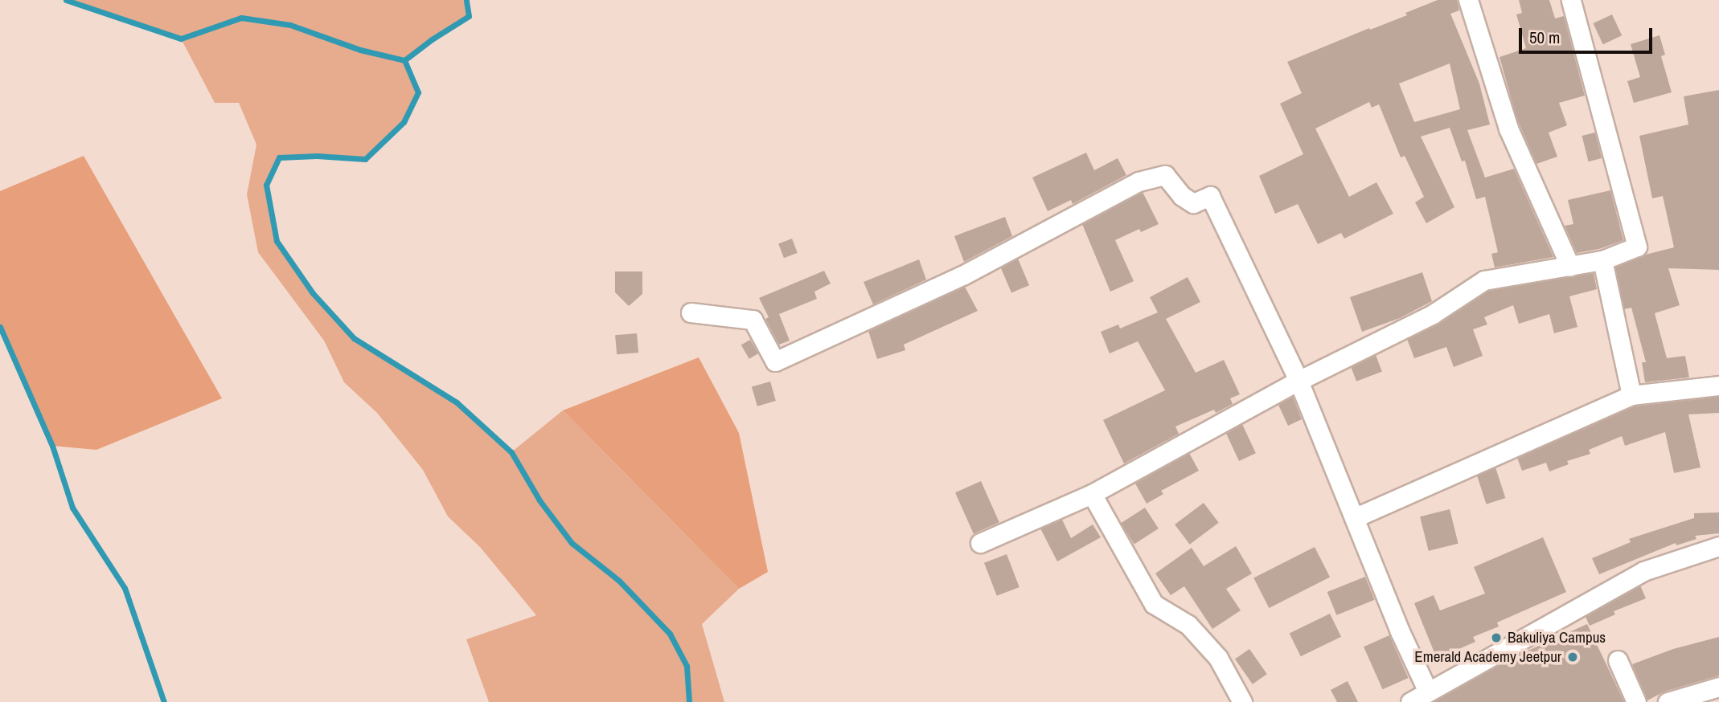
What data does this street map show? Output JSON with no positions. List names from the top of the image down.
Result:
{
  "places": ["Bakuliya Campus", "Emerald Academy Jeetpur"],
  "scale_bar": "50 m"
}
